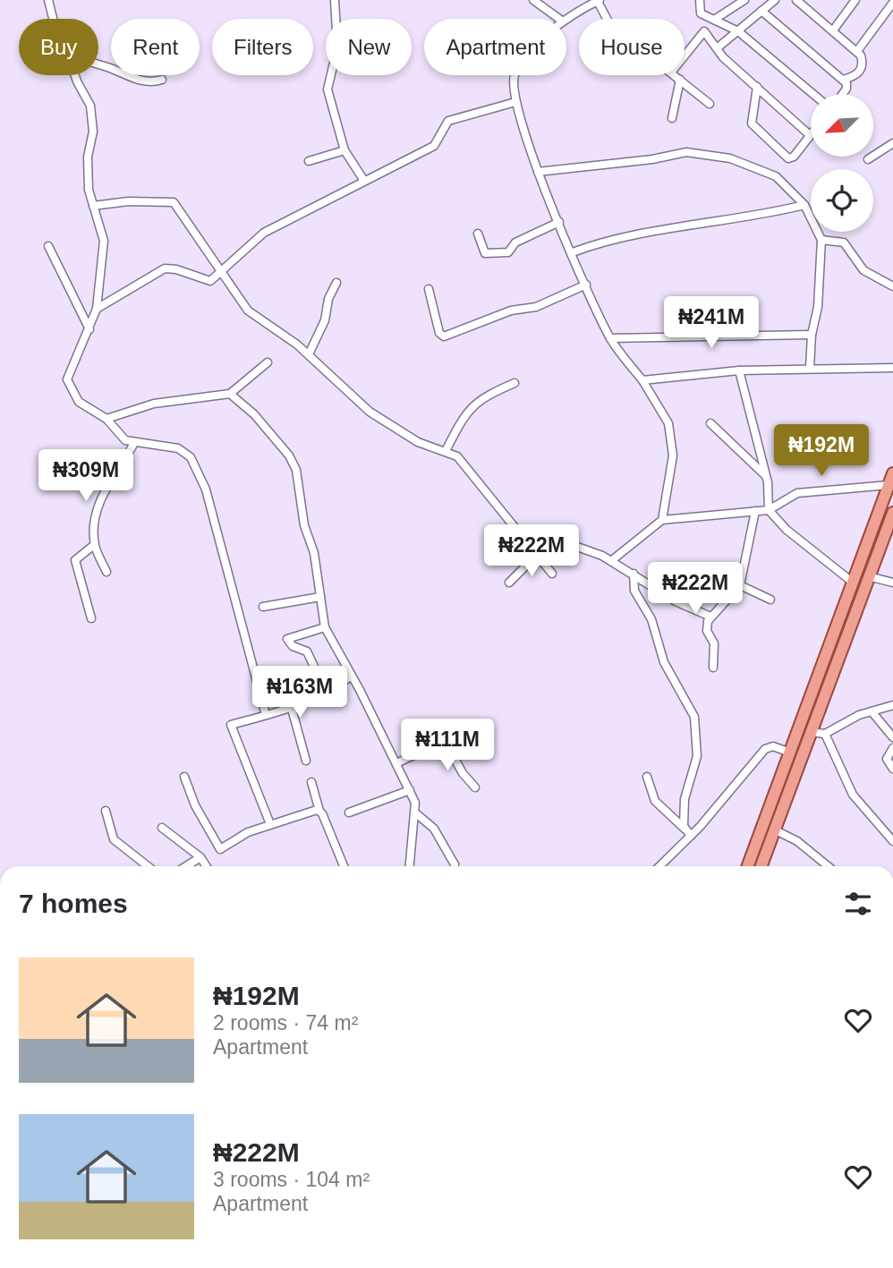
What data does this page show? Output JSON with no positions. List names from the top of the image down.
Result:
{
  "north": "bottom left",
  "page": {
    "chip": [
      "Buy",
      "Rent",
      "Filters",
      "New",
      "Apartment",
      "House"
    ],
    "price": [
      "₦241M",
      "₦192M",
      "₦309M",
      "₦222M",
      "₦222M",
      "₦163M",
      "₦111M"
    ],
    "heading": "7 homes",
    "list": [
      {
        "name": "₦192M",
        "note": "2 rooms · 74 m² · Apartment"
      },
      {
        "name": "₦222M",
        "note": "3 rooms · 104 m² · Apartment"
      }
    ]
  }
}
